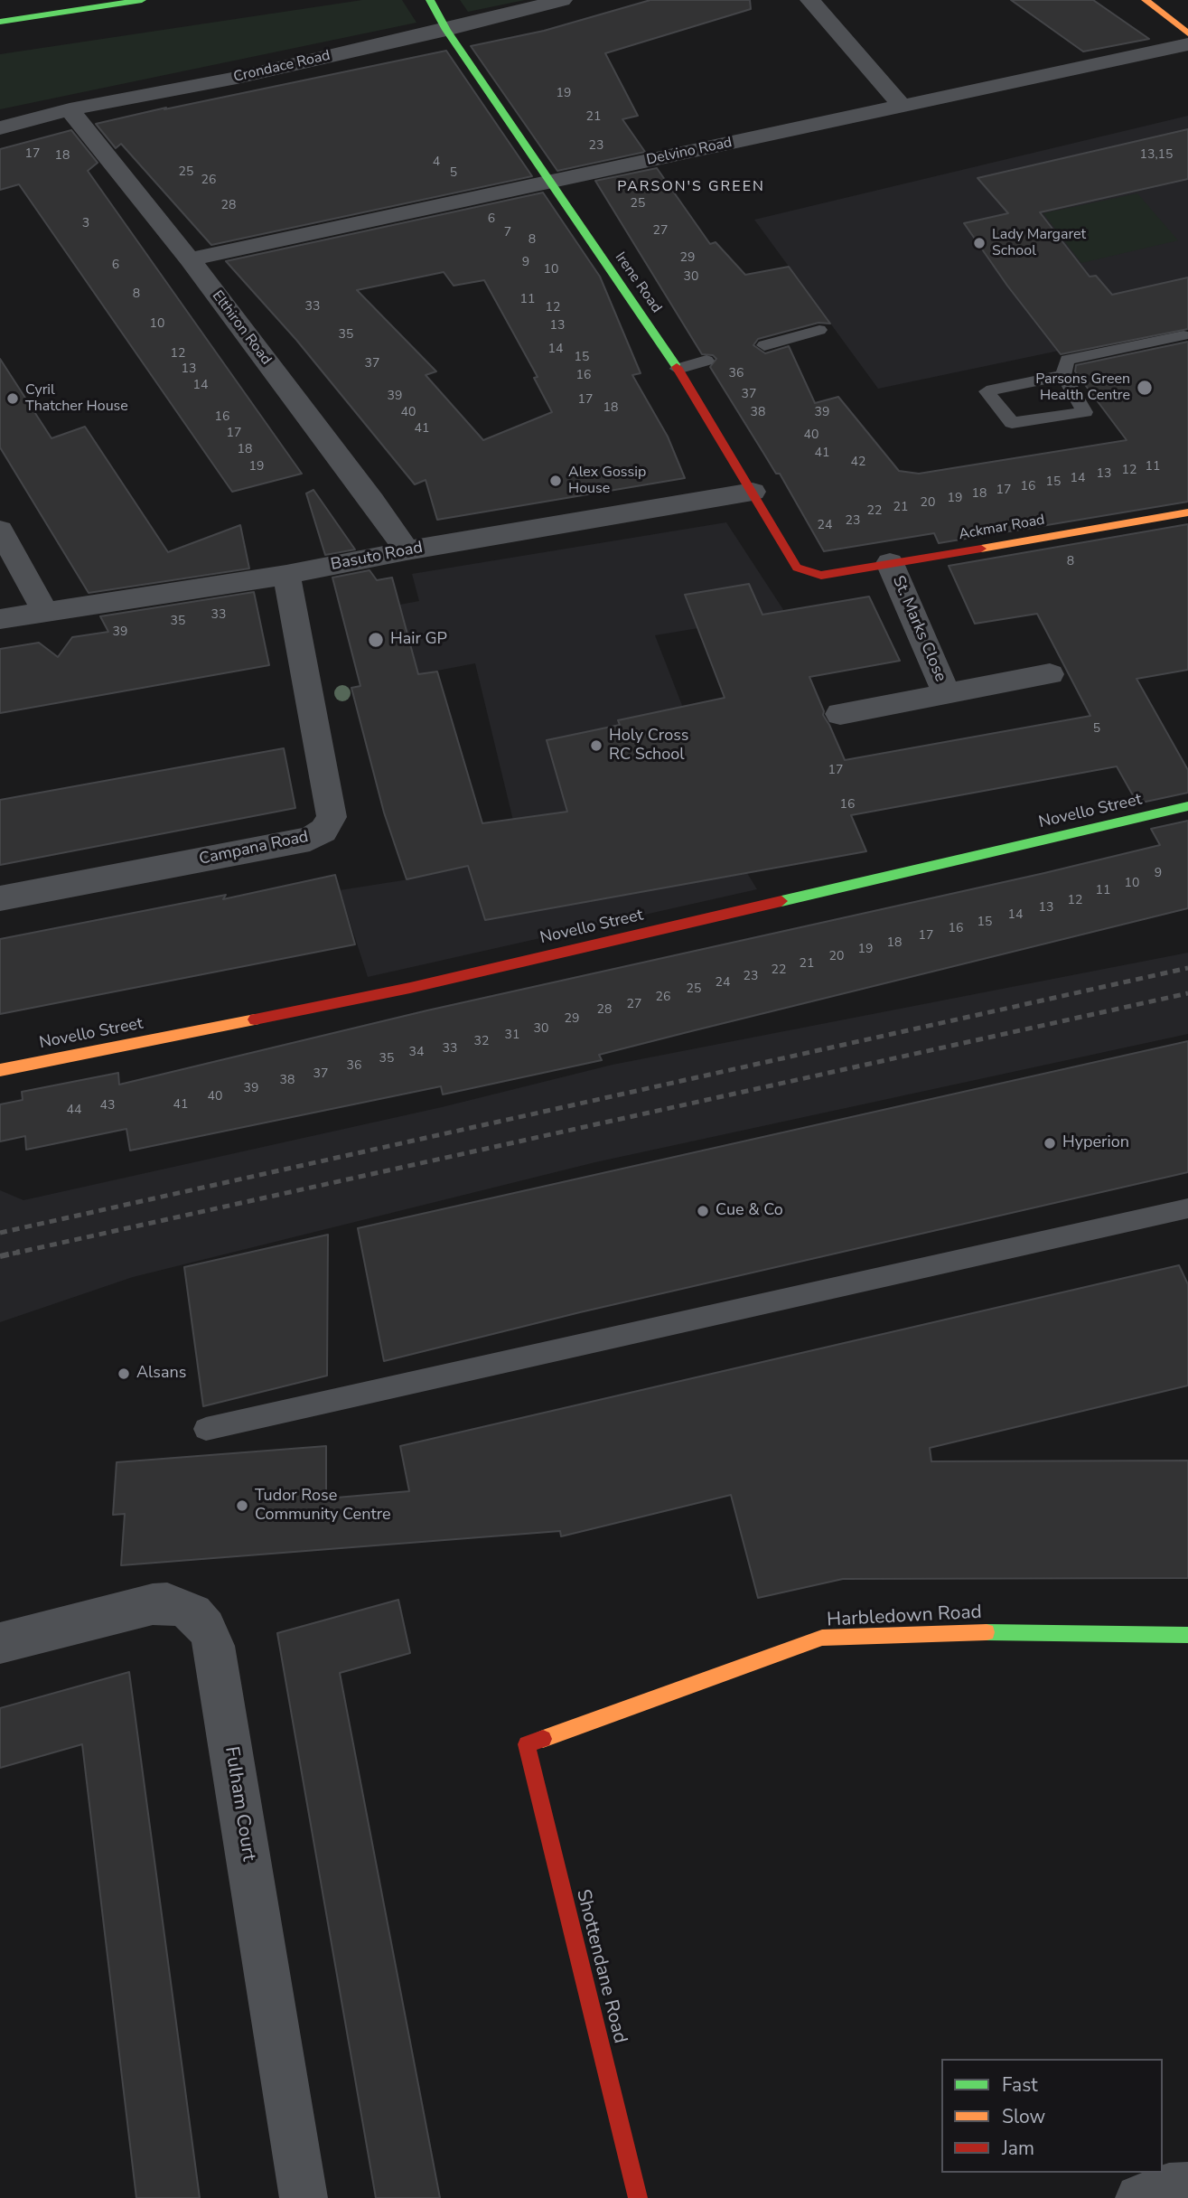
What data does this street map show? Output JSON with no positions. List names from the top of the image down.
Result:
{
  "streets": {
    "street": [
      "Crondace Road",
      "Delvino Road",
      "Irene Road",
      "Elthiron Road",
      "Ackmar Road",
      "Basuto Road",
      "St. Marks Close",
      "Novello Street",
      "Campana Road",
      "Harbledown Road",
      "Fulham Court",
      "Shottendane Road"
    ]
  },
  "crossings": [
    ["Crondace Road", "Irene Road"],
    ["Crondace Road", "Elthiron Road"],
    ["Delvino Road", "Irene Road"],
    ["Delvino Road", "Elthiron Road"],
    ["Irene Road", "Ackmar Road"],
    ["Irene Road", "Basuto Road"],
    ["Elthiron Road", "Basuto Road"],
    ["Ackmar Road", "St. Marks Close"],
    ["Basuto Road", "Campana Road"],
    ["Harbledown Road", "Shottendane Road"]
  ],
  "districts": ["PARSON'S GREEN"],
  "places": [
    "Lady Margaret School",
    "Parsons Green Health Centre",
    "Cyril Thatcher House",
    "Alex Gossip House",
    "Hair GP",
    "Holy Cross RC School",
    "Hyperion",
    "Cue & Co",
    "Alsans",
    "Tudor Rose Community Centre"
  ],
  "house_numbers": [
    "19",
    "21",
    "23",
    "17",
    "13,15",
    "18",
    "4",
    "25",
    "5",
    "26",
    "25",
    "28",
    "6",
    "3",
    "27",
    "7",
    "8",
    "29",
    "9",
    "6",
    "10",
    "30",
    "8",
    "11",
    "33",
    "12",
    "10",
    "13",
    "35",
    "14",
    "12",
    "15",
    "37",
    "13",
    "36",
    "16",
    "14",
    "37",
    "39",
    "17",
    "18",
    "40",
    "38",
    "39",
    "16",
    "41",
    "17",
    "40",
    "18",
    "41",
    "42",
    "19",
    "11",
    "12",
    "13",
    "14",
    "15",
    "16",
    "17",
    "18",
    "19",
    "20",
    "21",
    "22",
    "23",
    "24",
    "8",
    "33",
    "35",
    "39",
    "5",
    "17",
    "16",
    "9",
    "10",
    "11",
    "12",
    "13",
    "14",
    "15",
    "16",
    "17",
    "18",
    "19",
    "20",
    "21",
    "22",
    "23",
    "24",
    "25",
    "26",
    "27",
    "28",
    "29",
    "30",
    "31",
    "32",
    "33",
    "34",
    "35",
    "36",
    "37",
    "38",
    "39",
    "40",
    "41",
    "43",
    "44"
  ],
  "legend": ["Fast", "Slow", "Jam"]
}
